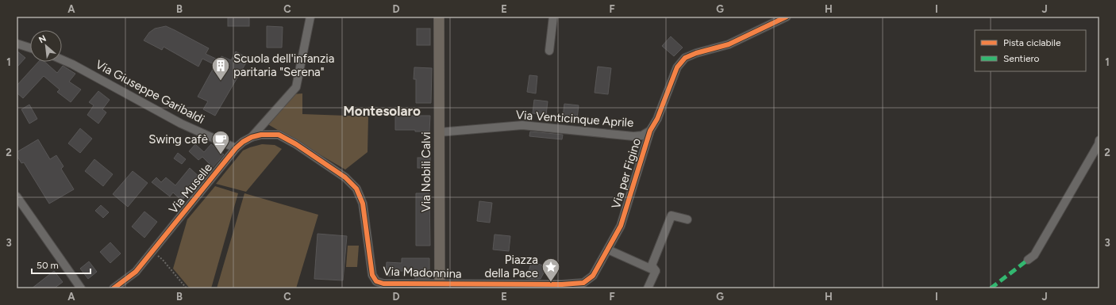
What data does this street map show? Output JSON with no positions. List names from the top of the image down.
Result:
{
  "streets": {
    "main road": ["Via Nobili Calvi"],
    "street": [
      "Via Giuseppe Garibaldi",
      "Via Venticinque Aprile",
      "Via per Figino",
      "Via Muselle",
      "Via Madonnina"
    ]
  },
  "crossings": [
    ["Via Giuseppe Garibaldi", "Via Muselle"],
    ["Via Venticinque Aprile", "Via Nobili Calvi"],
    ["Via Venticinque Aprile", "Via per Figino"],
    ["Via Nobili Calvi", "Via Madonnina"],
    ["Via per Figino", "Via Madonnina"],
    ["Via Muselle", "Via Madonnina"]
  ],
  "districts": ["Montesolaro"],
  "places": {
    "building": ["Scuola dell'infanzia paritaria \"Serena\""],
    "cafe": ["Swing cafè"],
    "place": ["Piazza della Pace"]
  },
  "legend": ["Pista ciclabile", "Sentiero"],
  "scale_bar": "50 m",
  "north": "top left",
  "grid": {
    "columns": [
      "A",
      "B",
      "C",
      "D",
      "E",
      "F",
      "G",
      "H",
      "I",
      "J"
    ],
    "rows": ["1", "2", "3"]
  }
}
